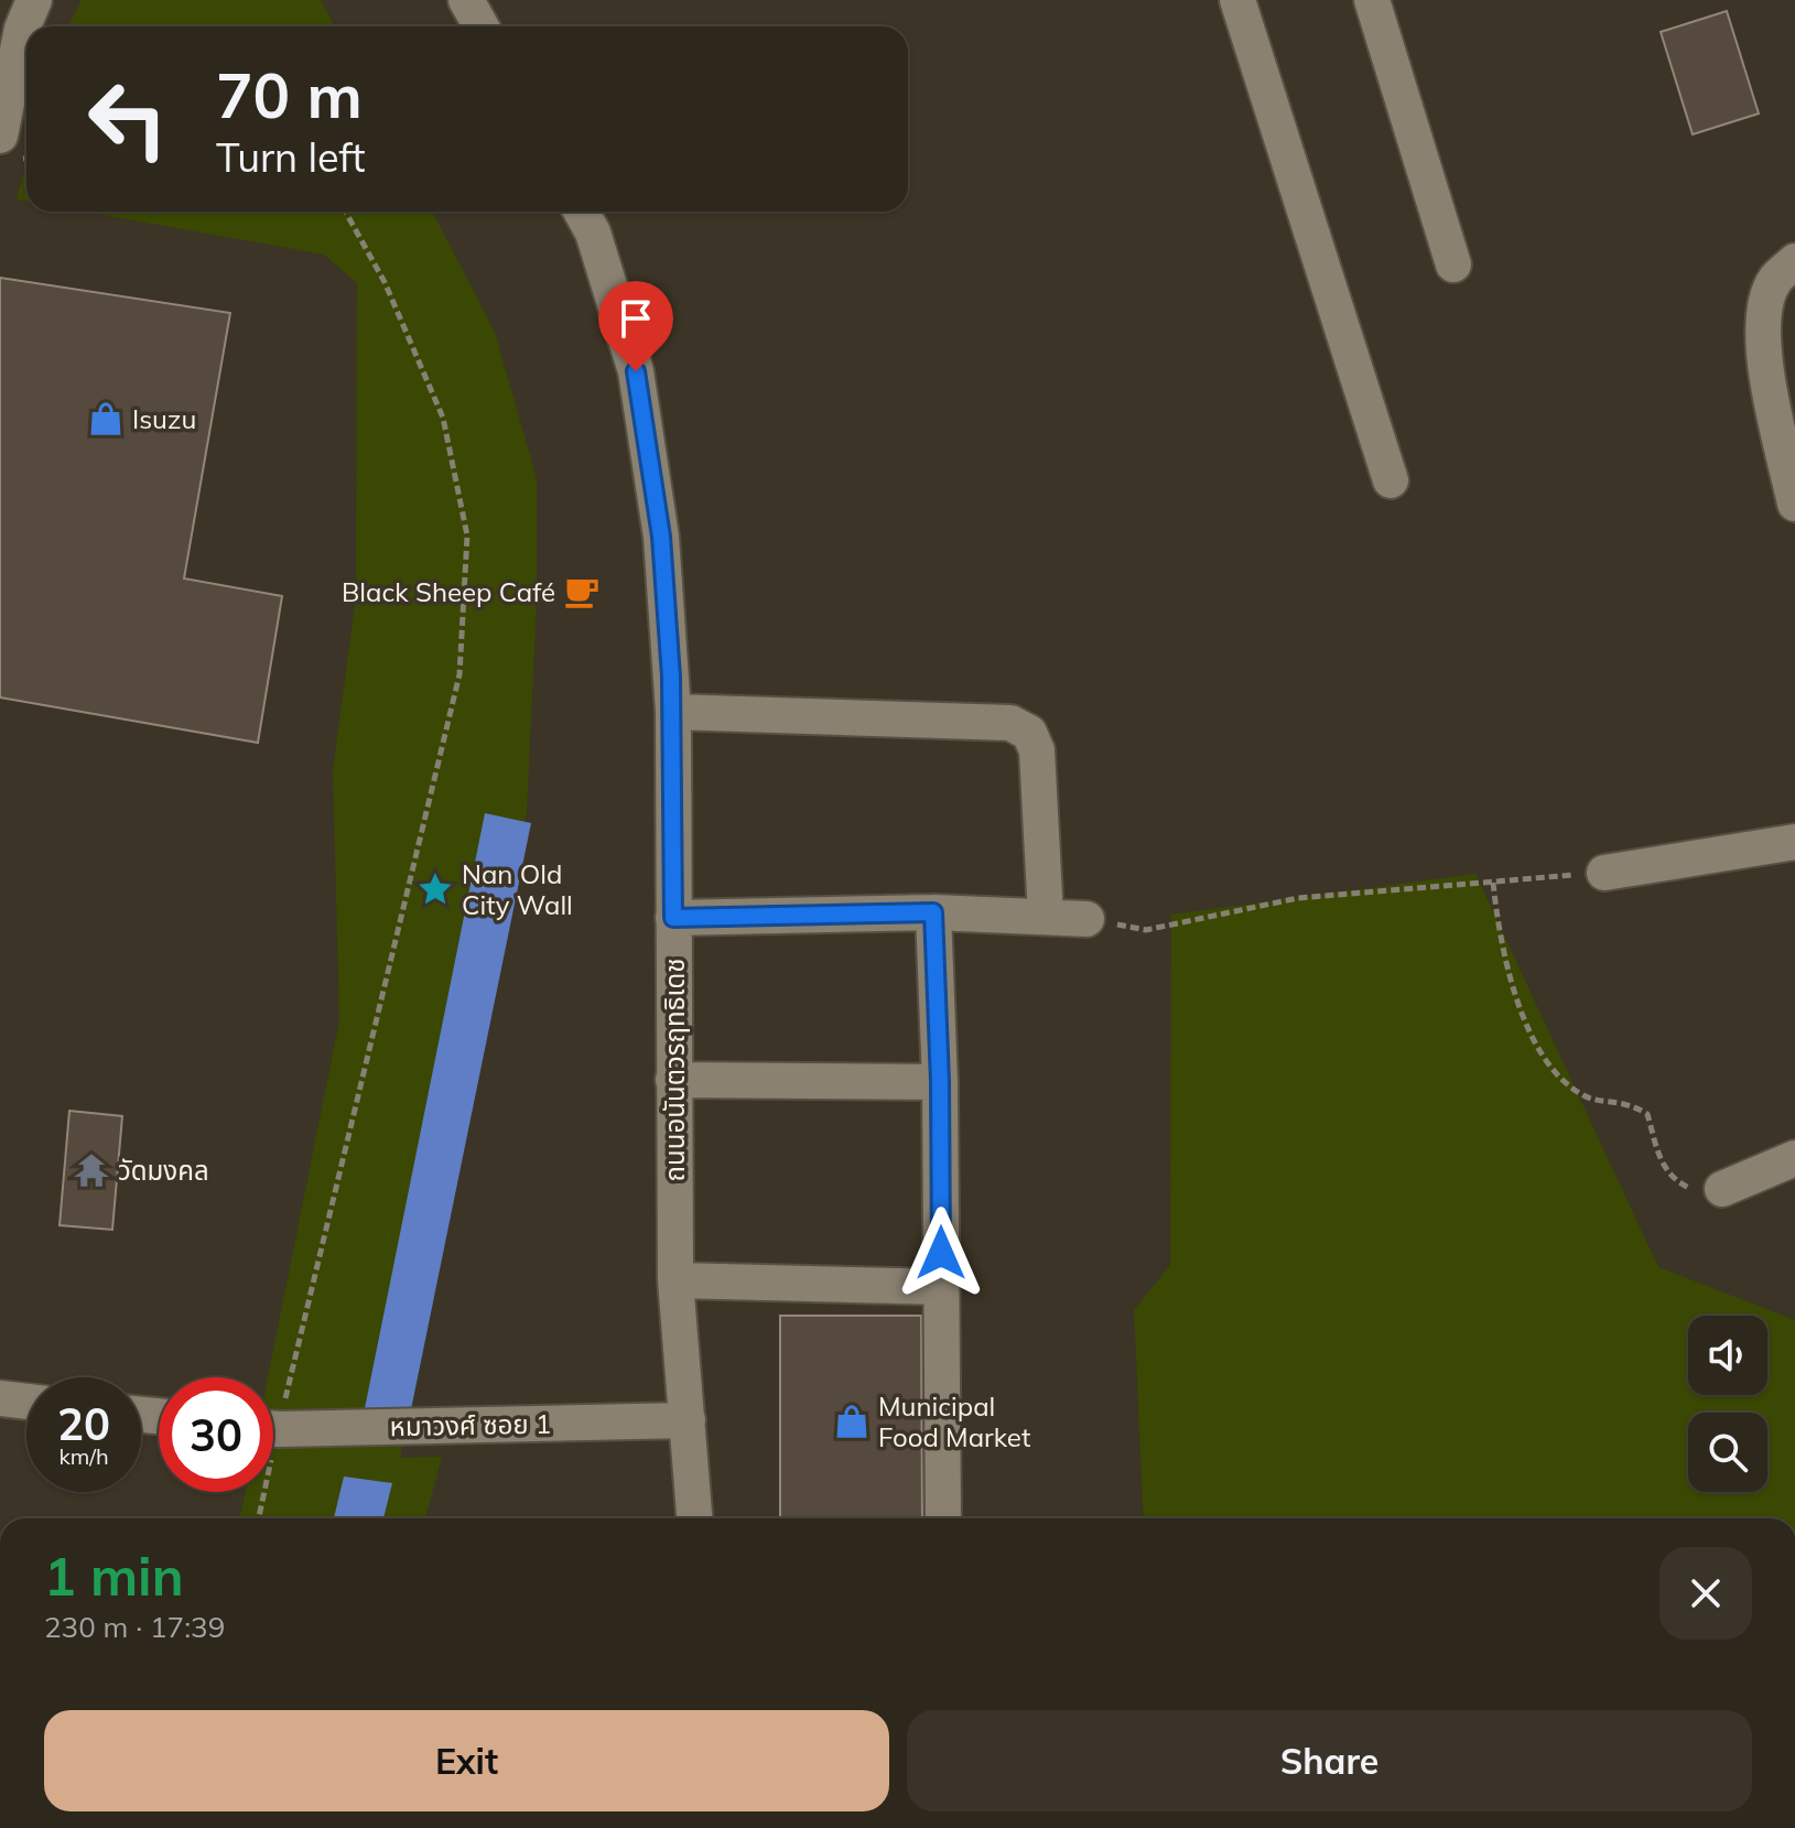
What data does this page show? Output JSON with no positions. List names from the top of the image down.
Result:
{
  "streets": {
    "street": ["ถนนอนันตวรฤทธิเดช", "หมาวงศ์ ซอย 1"]
  },
  "crossings": [
    ["ถนนอนันตวรฤทธิเดช", "หมาวงศ์ ซอย 1"]
  ],
  "places": {
    "shop": ["Isuzu", "Municipal Food Market"],
    "cafe": ["Black Sheep Café"],
    "place": ["Nan Old City Wall"],
    "temple": ["วัดมงคล"]
  },
  "page": {
    "turn": ["70 m", "Turn left"],
    "speed": "20 km/h",
    "limit": "30",
    "heading": ["1 min", "230 m · 17:39"],
    "buttons": ["Exit", "Share"]
  }
}
